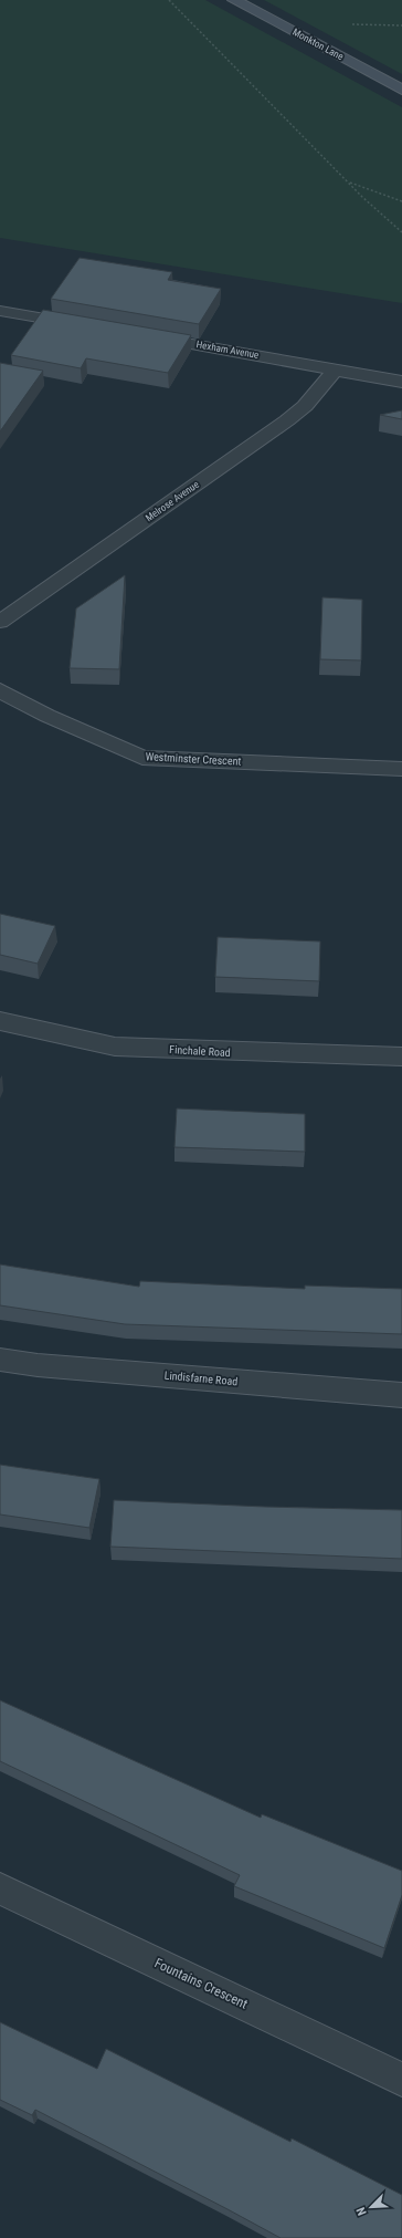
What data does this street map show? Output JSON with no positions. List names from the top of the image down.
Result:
{
  "streets": {
    "street": [
      "Monkton Lane",
      "Hexham Avenue",
      "Melrose Avenue",
      "Westminster Crescent",
      "Finchale Road",
      "Lindisfarne Road",
      "Fountains Crescent"
    ]
  },
  "crossings": [
    ["Hexham Avenue", "Melrose Avenue"]
  ],
  "north": "bottom left"
}
